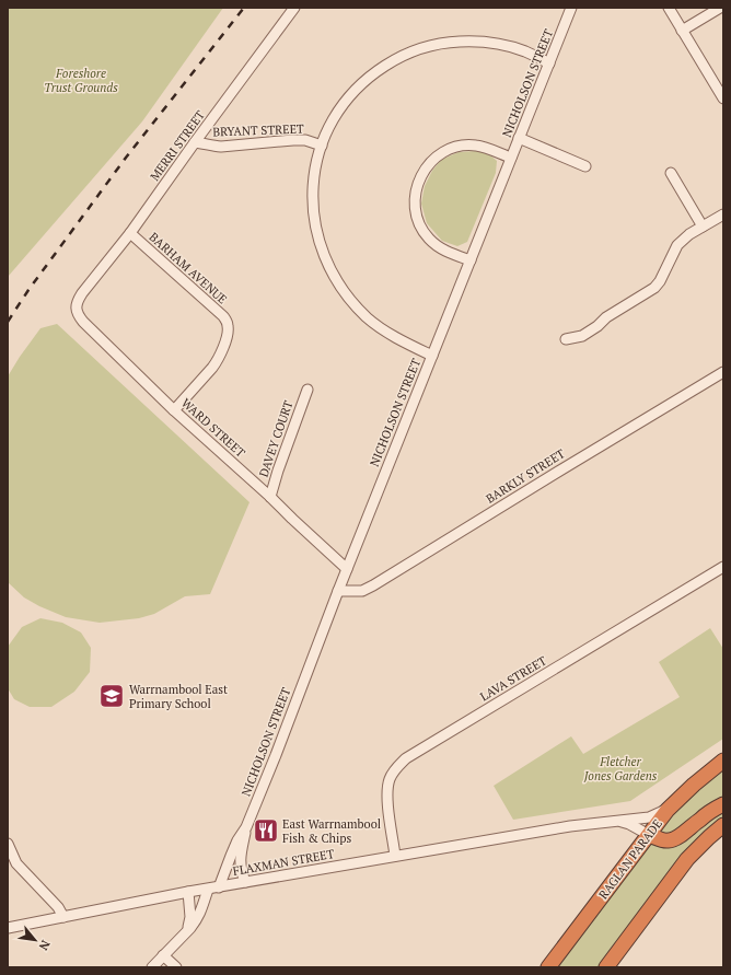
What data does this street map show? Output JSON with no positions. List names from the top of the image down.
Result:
{
  "streets": {
    "highway": ["RAGLAN PARADE"],
    "street": [
      "NICHOLSON STREET",
      "BRYANT STREET",
      "MERRI STREET",
      "BARHAM AVENUE",
      "WARD STREET",
      "DAVEY COURT",
      "BARKLY STREET",
      "LAVA STREET",
      "FLAXMAN STREET"
    ]
  },
  "crossings": [
    ["NICHOLSON STREET", "WARD STREET"],
    ["NICHOLSON STREET", "BARKLY STREET"],
    ["NICHOLSON STREET", "FLAXMAN STREET"],
    ["BRYANT STREET", "MERRI STREET"],
    ["MERRI STREET", "BARHAM AVENUE"],
    ["MERRI STREET", "WARD STREET"],
    ["BARHAM AVENUE", "WARD STREET"],
    ["WARD STREET", "DAVEY COURT"],
    ["LAVA STREET", "FLAXMAN STREET"],
    ["RAGLAN PARADE", "FLAXMAN STREET"]
  ],
  "parks": ["Foreshore Trust Grounds", "Fletcher Jones Gardens"],
  "places": {
    "school or university": ["Warrnambool East Primary School"],
    "restaurant": ["East Warrnambool Fish & Chips"]
  },
  "north": "bottom right"
}
